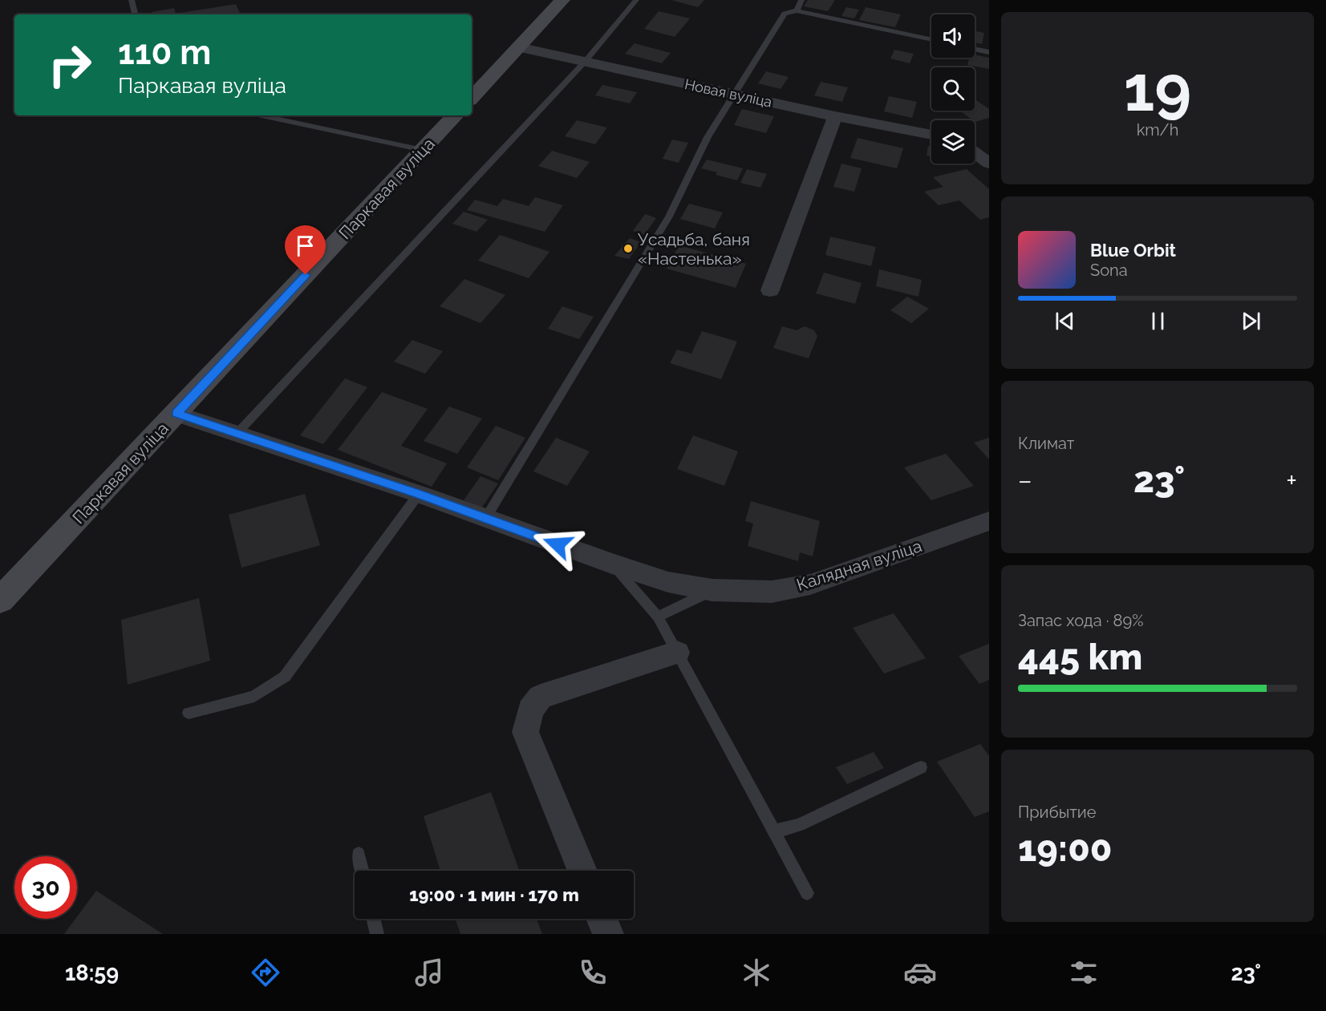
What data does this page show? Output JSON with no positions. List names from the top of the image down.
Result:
{
  "streets": {
    "main road": ["Паркавая вуліца"],
    "street": ["Новая вуліца", "Калядная вуліца"]
  },
  "crossings": [
    ["Паркавая вуліца", "Калядная вуліца"]
  ],
  "places": ["Усадьба, баня «Настенька»"],
  "page": {
    "tile": [
      ["19", "km/h"],
      "Климат",
      ["Запас хода · 89%", "445 km"],
      ["Прибытие", "19:00"]
    ],
    "turn": ["110 m", "Паркавая вуліца"],
    "song": ["Blue Orbit", "Sona"],
    "heat": ["−", "23°", "+"],
    "limit": "30",
    "trip": "19:00 · 1 мин · 170 m",
    "tabs": ["18:59", "23°"]
  }
}
